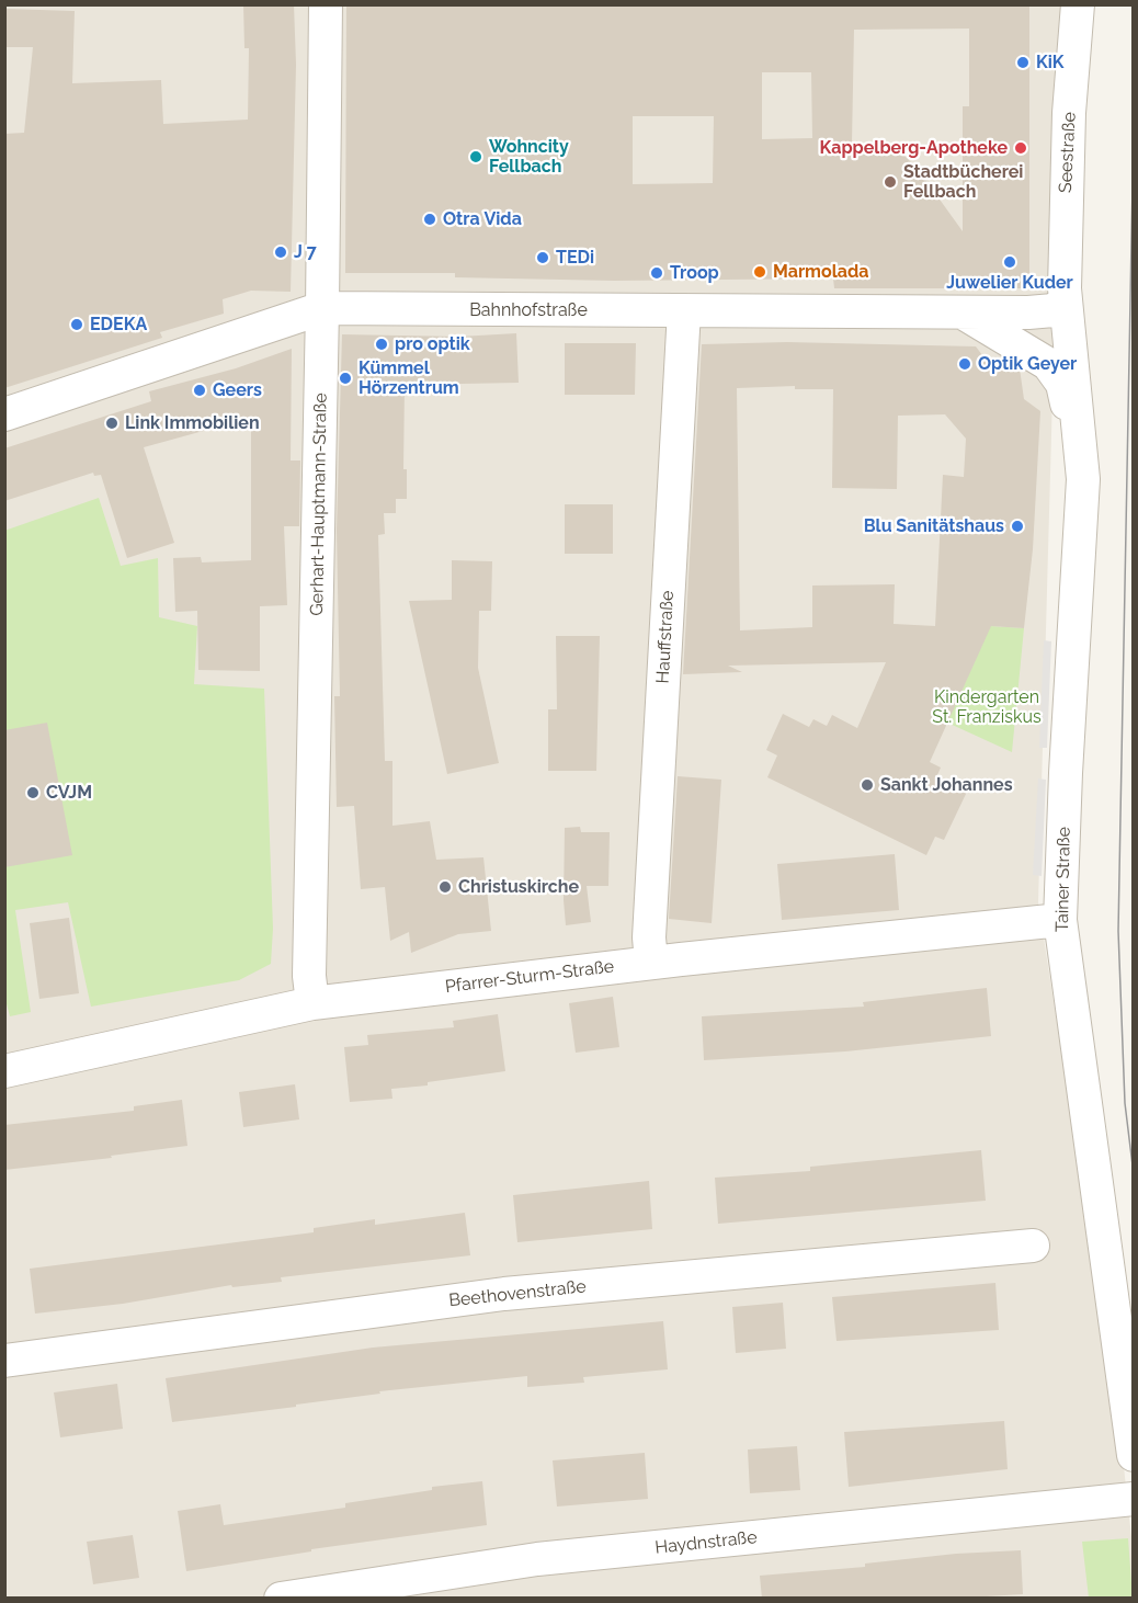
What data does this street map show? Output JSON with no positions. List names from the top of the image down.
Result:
{
  "streets": {
    "street": [
      "Seestraße",
      "Bahnhofstraße",
      "Gerhart-Hauptmann-Straße",
      "Hauffstraße",
      "Tainer Straße",
      "Pfarrer-Sturm-Straße",
      "Beethovenstraße",
      "Haydnstraße"
    ]
  },
  "crossings": [
    ["Seestraße", "Bahnhofstraße"],
    ["Seestraße", "Tainer Straße"],
    ["Bahnhofstraße", "Gerhart-Hauptmann-Straße"],
    ["Bahnhofstraße", "Hauffstraße"],
    ["Bahnhofstraße", "Tainer Straße"],
    ["Gerhart-Hauptmann-Straße", "Pfarrer-Sturm-Straße"],
    ["Hauffstraße", "Pfarrer-Sturm-Straße"],
    ["Tainer Straße", "Pfarrer-Sturm-Straße"]
  ],
  "parks": ["Kindergarten St. Franziskus"],
  "places": [
    "KiK",
    "Kappelberg-Apotheke",
    "Wohncity Fellbach",
    "Stadtbücherei Fellbach",
    "Otra Vida",
    "J 7",
    "TEDi",
    "Juwelier Kuder",
    "Marmolada",
    "Troop",
    "EDEKA",
    "pro optik",
    "Optik Geyer",
    "Kümmel Hörzentrum",
    "Geers",
    "Link Immobilien",
    "Blu Sanitätshaus",
    "Sankt Johannes",
    "CVJM",
    "Christuskirche"
  ]
}
